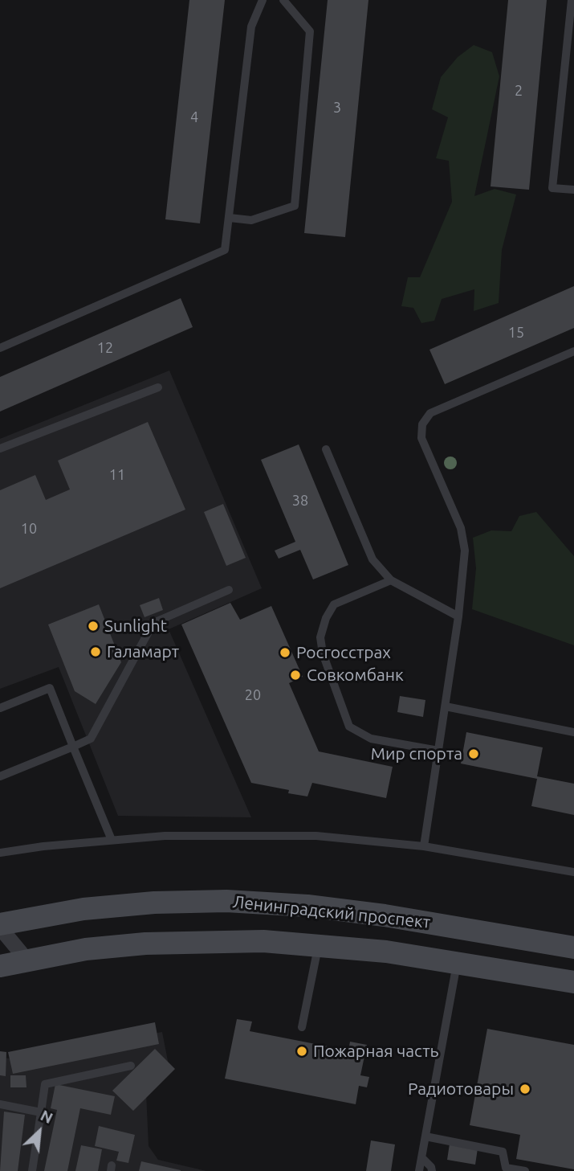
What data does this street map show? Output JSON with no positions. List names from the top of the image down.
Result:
{
  "streets": {
    "main road": ["Ленинградский проспект"]
  },
  "places": [
    "Sunlight",
    "Галамарт",
    "Росгосстрах",
    "Совкомбанк",
    "Мир спорта",
    "Пожарная часть",
    "Радиотовары"
  ],
  "house_numbers": [
    "2",
    "3",
    "4",
    "15",
    "12",
    "11",
    "38",
    "10",
    "20"
  ],
  "north": "top right"
}
